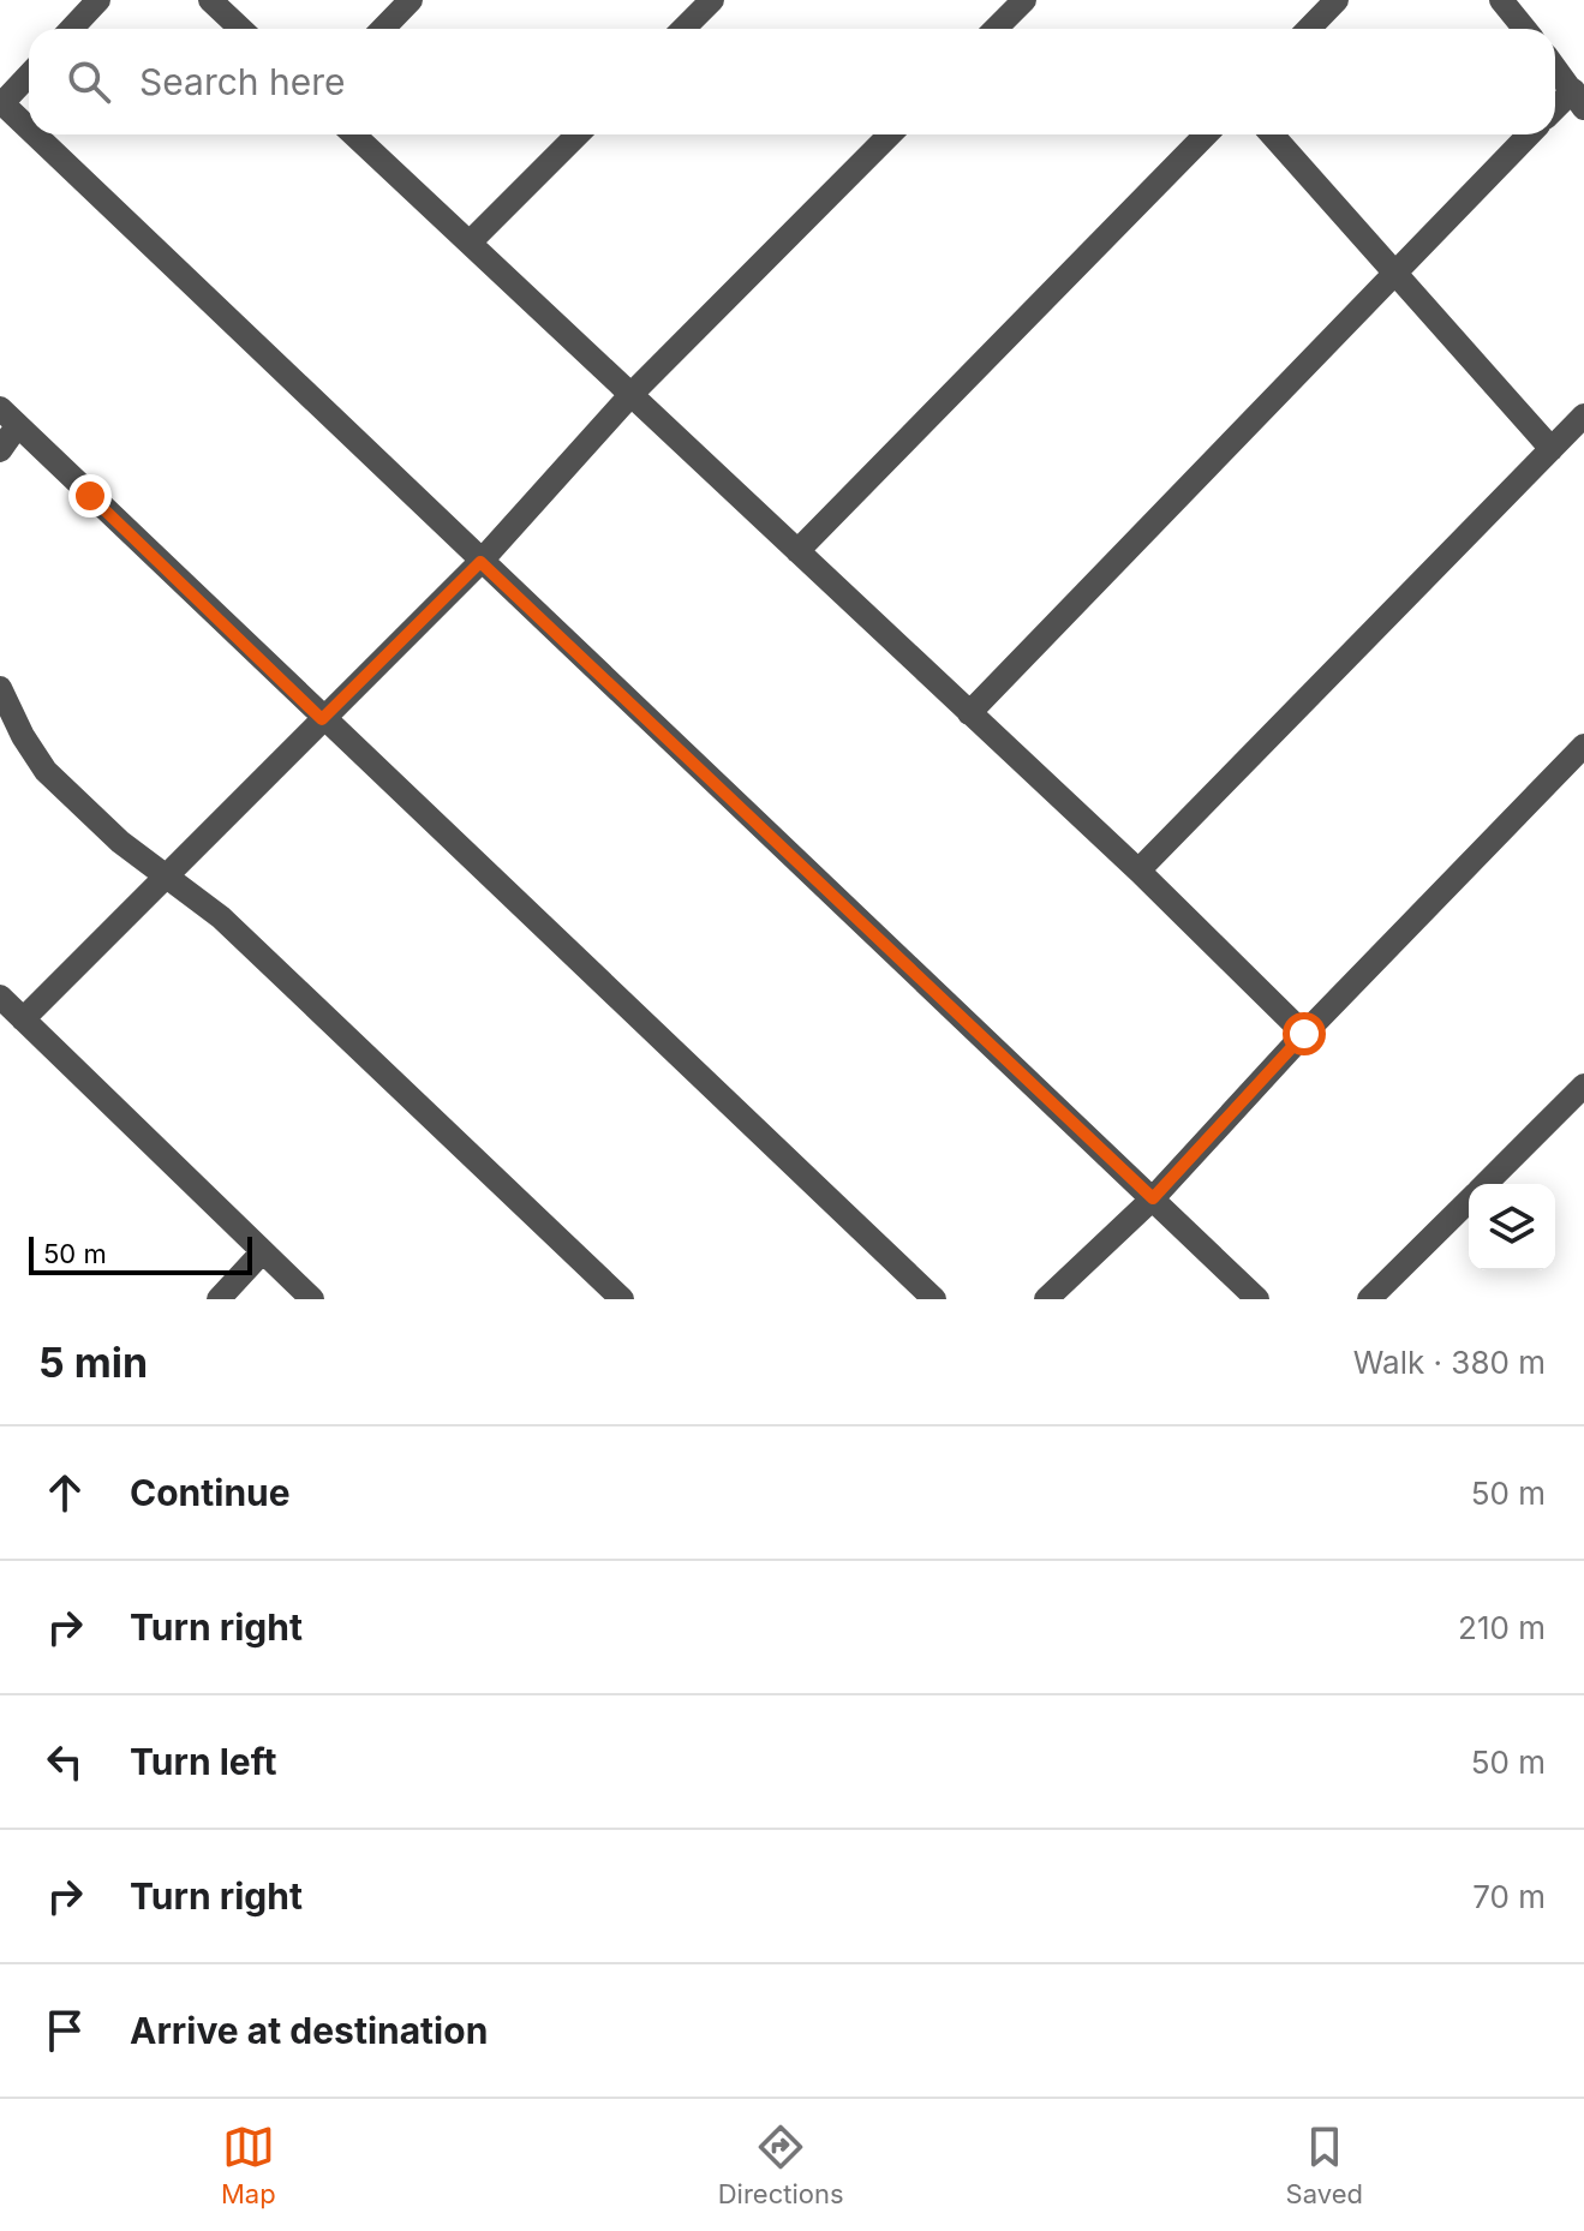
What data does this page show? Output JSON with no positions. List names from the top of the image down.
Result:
{
  "scale_bar": "50 m",
  "page": {
    "search": "Search here",
    "scale": "50 m",
    "heading": ["5 min", "Walk · 380 m"],
    "list": [
      ["Continue", "50 m"],
      ["Turn right", "210 m"],
      ["Turn left", "50 m"],
      ["Turn right", "70 m"],
      "Arrive at destination"
    ],
    "nav": ["Map", "Directions", "Saved"]
  }
}
